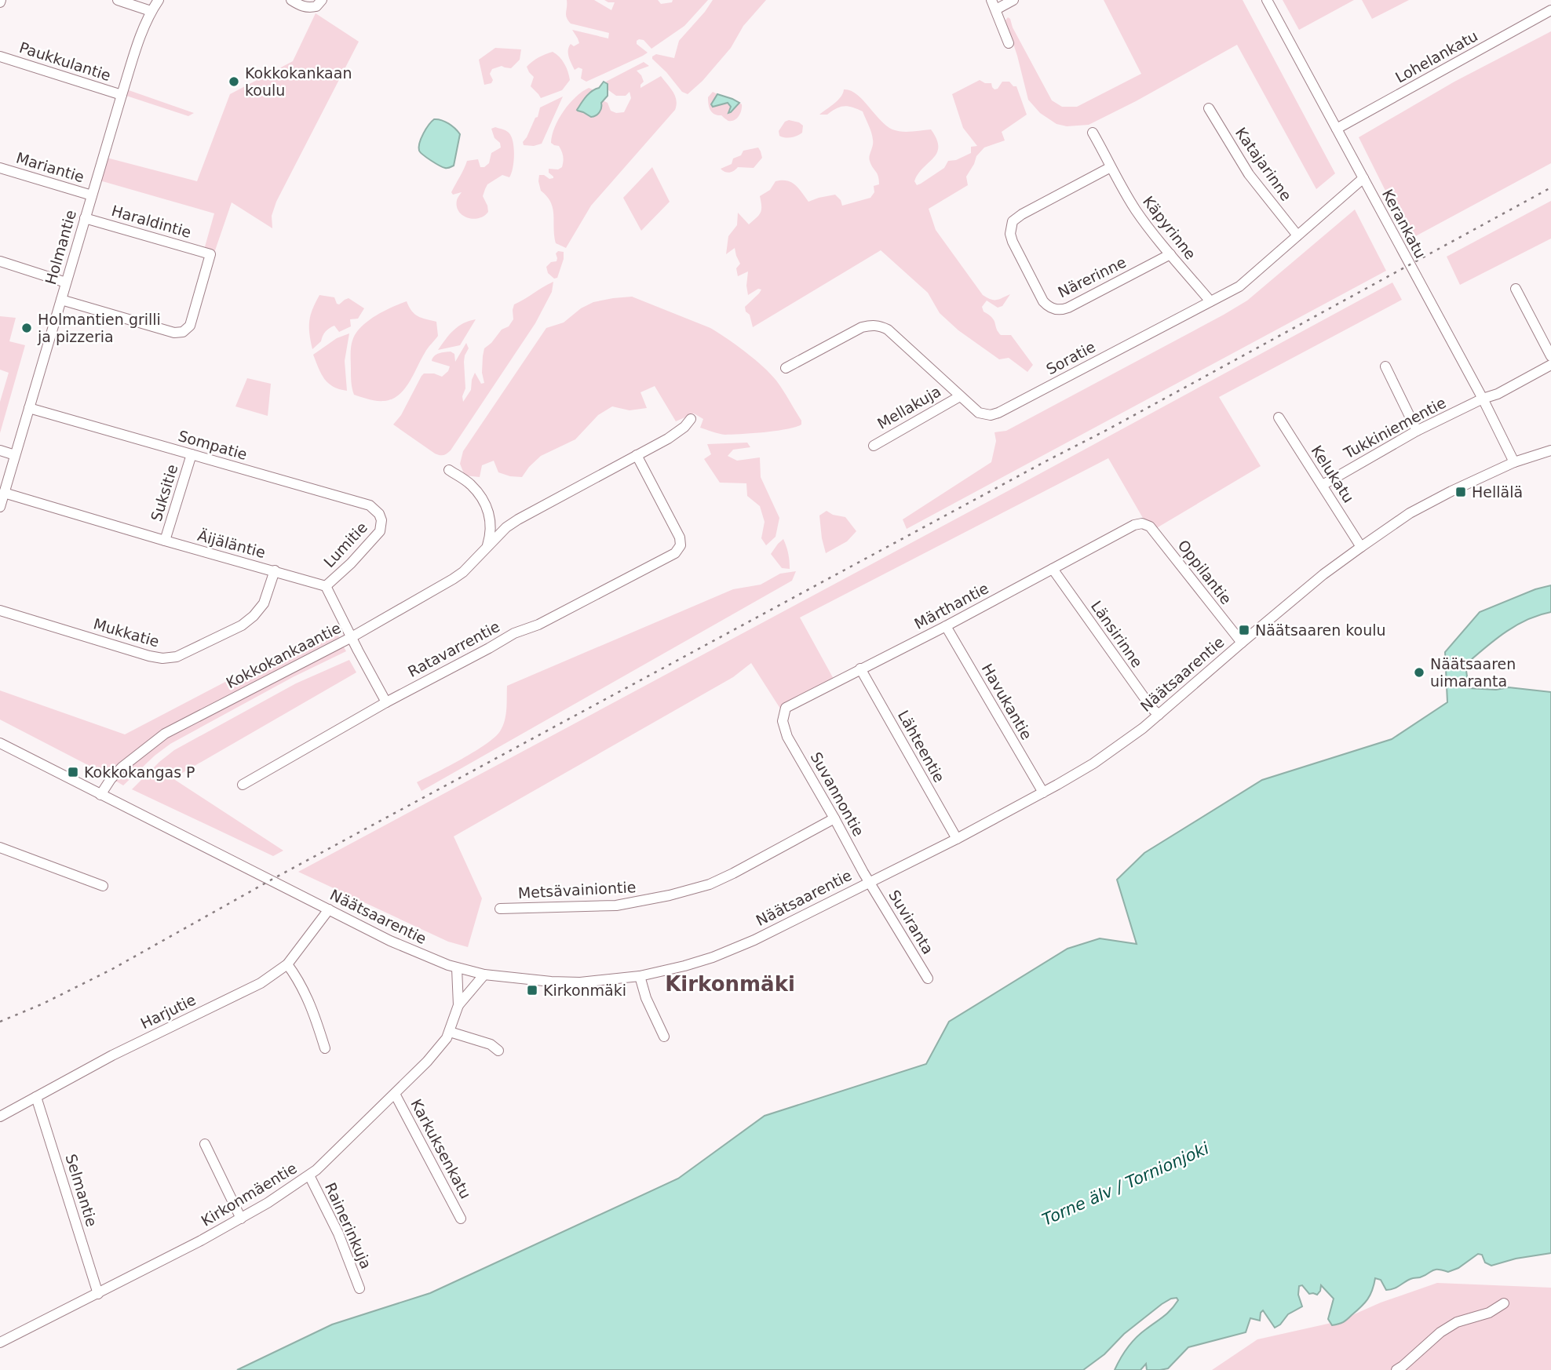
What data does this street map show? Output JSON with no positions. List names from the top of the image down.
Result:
{
  "streets": {
    "street": [
      "Lohelankatu",
      "Paukkulantie",
      "Katajarinne",
      "Mariantie",
      "Haraldintie",
      "Kerankatu",
      "Käpyrinne",
      "Holmantie",
      "Närerinne",
      "Soratie",
      "Mellakuja",
      "Tukkiniementie",
      "Sompatie",
      "Kelukatu",
      "Suksitie",
      "Äijäläntie",
      "Lumitie",
      "Oppilantie",
      "Märthantie",
      "Mukkatie",
      "Länsirinne",
      "Ratavarrentie",
      "Kokkokankaantie",
      "Näätsaarentie",
      "Havukantie",
      "Lähteentie",
      "Suvannontie",
      "Metsävainiontie",
      "Suviranta",
      "Harjutie",
      "Karkuksenkatu",
      "Selmantie",
      "Kirkonmäentie",
      "Rainerinkuja"
    ]
  },
  "crossings": [
    ["Lohelankatu", "Kerankatu"],
    ["Paukkulantie", "Holmantie"],
    ["Katajarinne", "Soratie"],
    ["Mariantie", "Holmantie"],
    ["Haraldintie", "Holmantie"],
    ["Kerankatu", "Soratie"],
    ["Kerankatu", "Tukkiniementie"],
    ["Kerankatu", "Näätsaarentie"],
    ["Käpyrinne", "Närerinne"],
    ["Käpyrinne", "Soratie"],
    ["Holmantie", "Sompatie"],
    ["Holmantie", "Äijäläntie"],
    ["Soratie", "Mellakuja"],
    ["Tukkiniementie", "Kelukatu"],
    ["Sompatie", "Suksitie"],
    ["Sompatie", "Lumitie"],
    ["Kelukatu", "Näätsaarentie"],
    ["Suksitie", "Äijäläntie"],
    ["Äijäläntie", "Lumitie"],
    ["Äijäläntie", "Mukkatie"],
    ["Oppilantie", "Märthantie"],
    ["Oppilantie", "Näätsaarentie"],
    ["Märthantie", "Länsirinne"],
    ["Märthantie", "Havukantie"],
    ["Märthantie", "Lähteentie"],
    ["Märthantie", "Suvannontie"],
    ["Länsirinne", "Näätsaarentie"],
    ["Ratavarrentie", "Kokkokankaantie"],
    ["Kokkokankaantie", "Näätsaarentie"],
    ["Näätsaarentie", "Havukantie"],
    ["Näätsaarentie", "Lähteentie"],
    ["Näätsaarentie", "Suvannontie"],
    ["Näätsaarentie", "Suviranta"],
    ["Näätsaarentie", "Harjutie"],
    ["Näätsaarentie", "Kirkonmäentie"],
    ["Suvannontie", "Metsävainiontie"],
    ["Suvannontie", "Suviranta"],
    ["Harjutie", "Selmantie"],
    ["Karkuksenkatu", "Kirkonmäentie"],
    ["Selmantie", "Kirkonmäentie"],
    ["Kirkonmäentie", "Rainerinkuja"]
  ],
  "districts": ["Kirkonmäki"],
  "water": ["Torne älv / Tornionjoki"],
  "places": {
    "other": ["Kokkokankaan koulu", "Holmantien grilli ja pizzeria", "Näätsaaren uimaranta"],
    "transit": [
      "Hellälä",
      "Näätsaaren koulu",
      "Kokkokangas P",
      "Kirkonmäki"
    ]
  }
}
